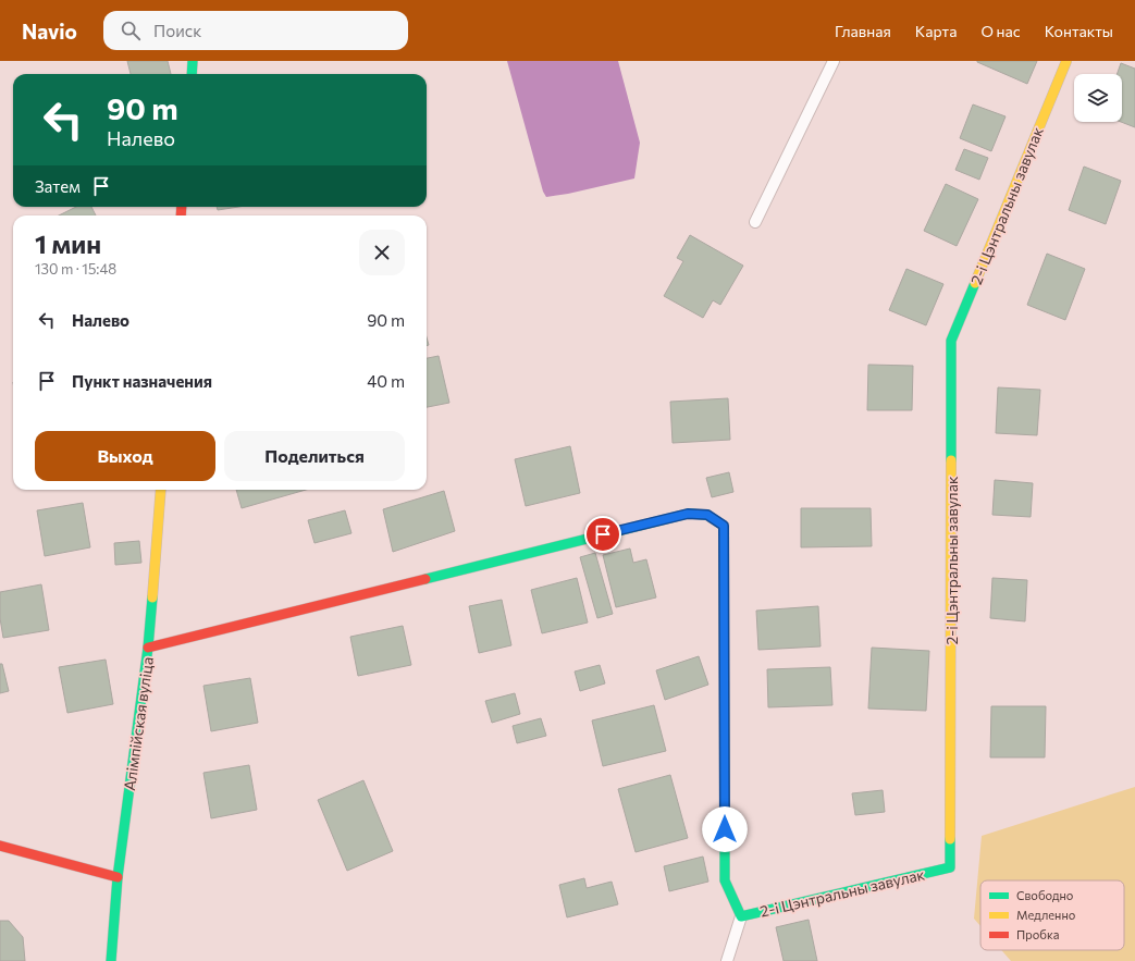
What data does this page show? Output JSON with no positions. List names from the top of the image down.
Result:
{
  "streets": {
    "street": ["2-і Цэнтральны завулак", "Алімпійская вуліца"]
  },
  "legend": ["Свободно", "Медленно", "Пробка"],
  "page": {
    "header": "Navio",
    "search": "Поиск",
    "nav": [
      "Главная",
      "Карта",
      "О нас",
      "Контакты"
    ],
    "turn": ["90 m", "Налево"],
    "then": "Затем",
    "heading": ["1 мин", "130 m · 15:48"],
    "list": [
      {
        "name": "Налево",
        "value": "90 m"
      },
      {
        "name": "Пункт назначения",
        "value": "40 m"
      }
    ],
    "buttons": ["Выход", "Поделиться"]
  }
}
